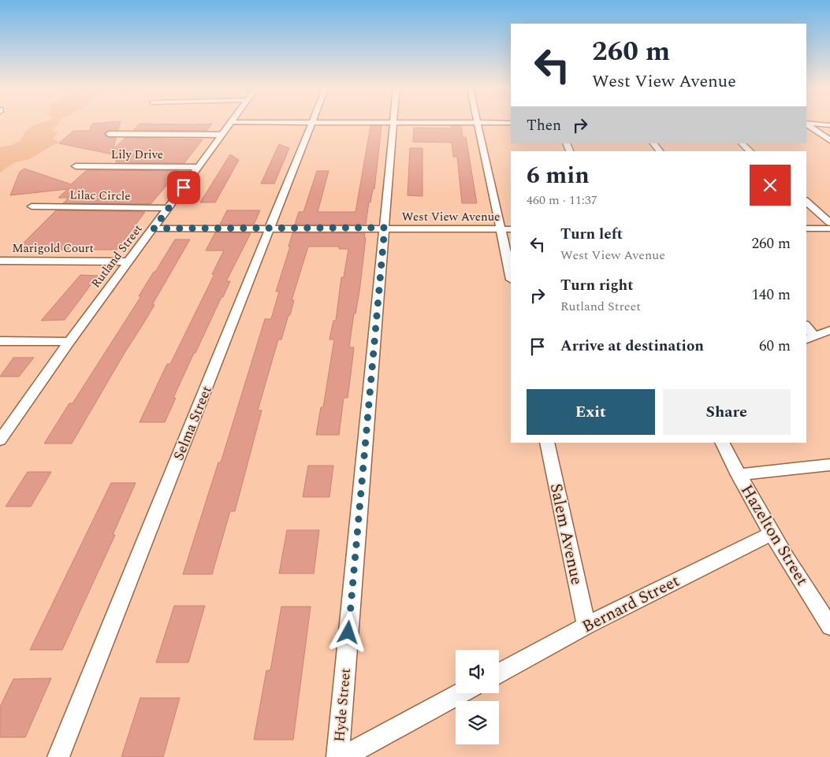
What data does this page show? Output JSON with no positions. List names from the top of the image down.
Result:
{
  "streets": {
    "street": [
      "Lily Drive",
      "Lilac Circle",
      "West View Avenue",
      "Marigold Court",
      "Rutland Street",
      "Selma Street",
      "Salem Avenue",
      "Hazelton Street",
      "Bernard Street",
      "Hyde Street"
    ]
  },
  "crossings": [
    ["Lily Drive", "Rutland Street"],
    ["Lilac Circle", "Rutland Street"],
    ["West View Avenue", "Rutland Street"],
    ["West View Avenue", "Selma Street"],
    ["West View Avenue", "Hyde Street"],
    ["Marigold Court", "Rutland Street"],
    ["Salem Avenue", "Bernard Street"],
    ["Hazelton Street", "Bernard Street"]
  ],
  "page": {
    "turn": ["260 m", "West View Avenue"],
    "then": "Then",
    "heading": ["6 min", "460 m · 11:37"],
    "list": [
      {
        "name": "Turn left",
        "note": "West View Avenue",
        "value": "260 m"
      },
      {
        "name": "Turn right",
        "note": "Rutland Street",
        "value": "140 m"
      },
      {
        "name": "Arrive at destination",
        "value": "60 m"
      }
    ],
    "buttons": ["Exit", "Share"]
  }
}
